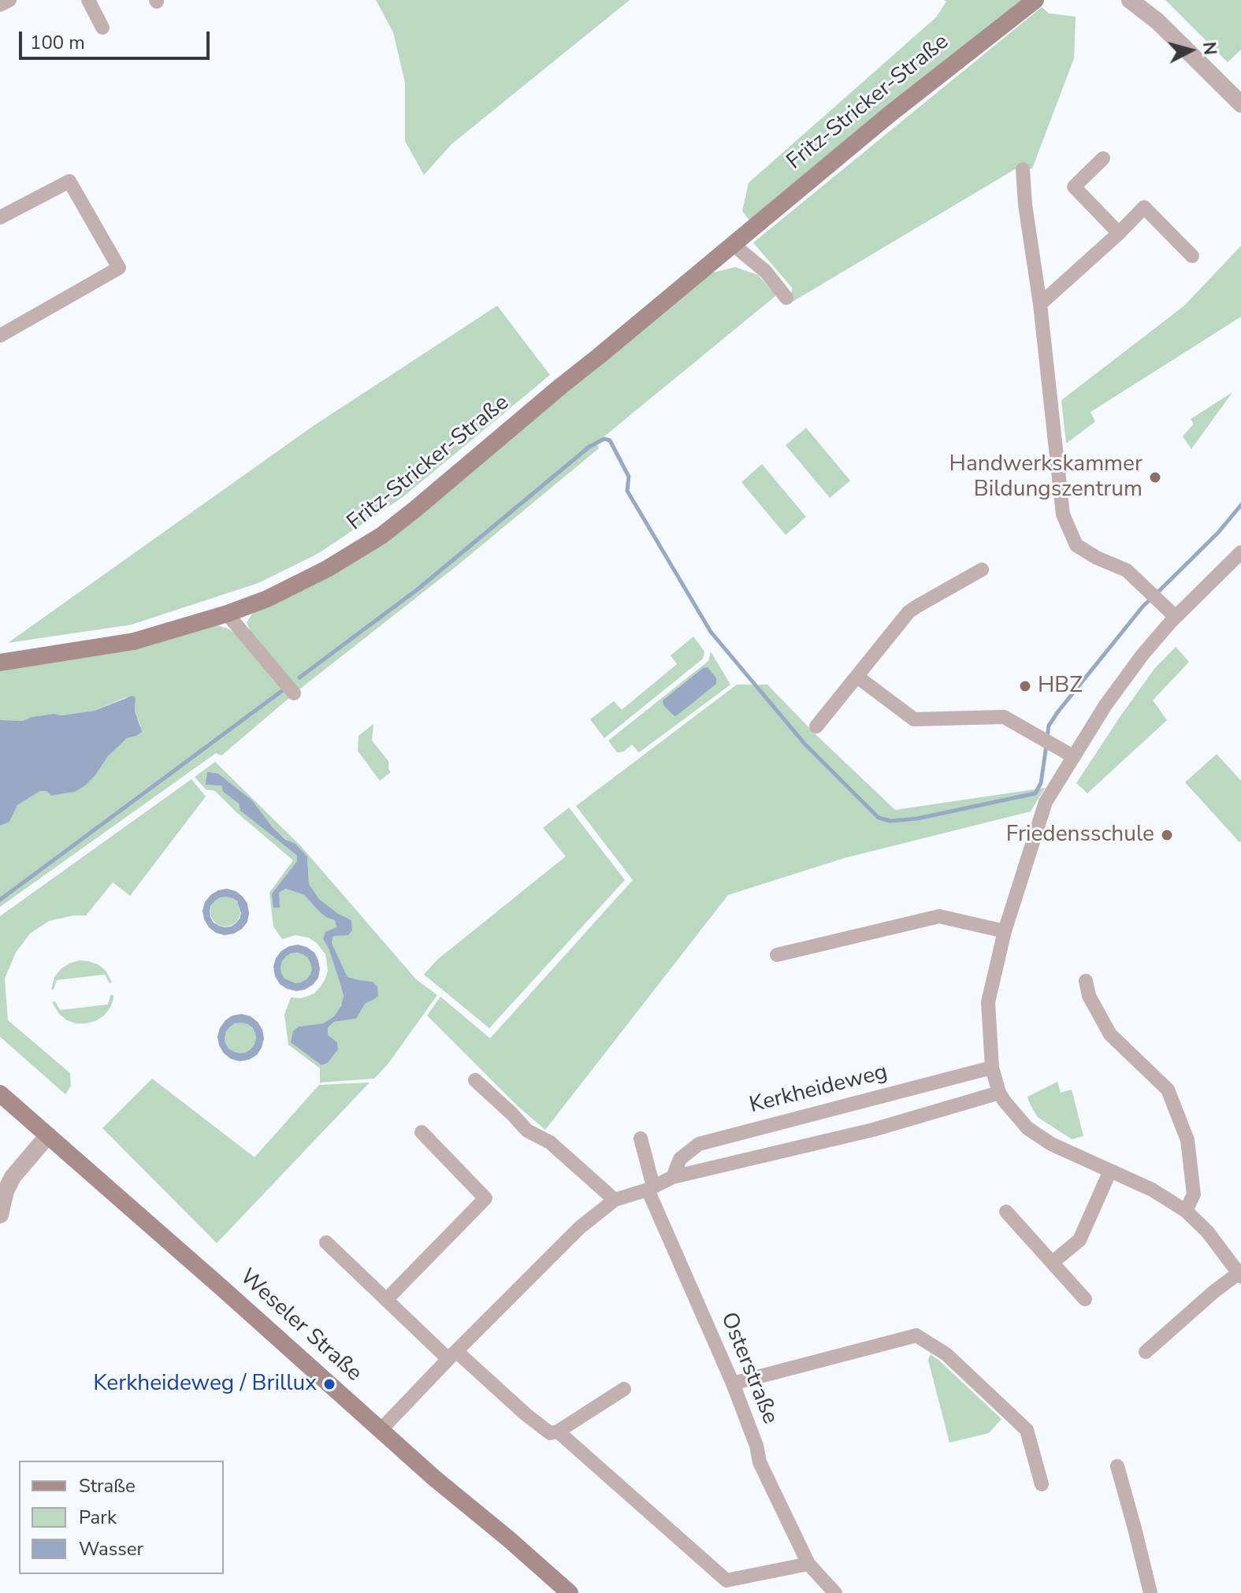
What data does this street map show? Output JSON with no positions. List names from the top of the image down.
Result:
{
  "streets": {
    "main road": ["Fritz-Stricker-Straße", "Weseler Straße"],
    "street": ["Kerkheideweg", "Osterstraße"]
  },
  "places": [
    "Handwerkskammer Bildungszentrum",
    "HBZ",
    "Friedensschule",
    "Kerkheideweg / Brillux"
  ],
  "legend": ["Straße", "Park", "Wasser"],
  "scale_bar": "100 m",
  "north": "right"
}
